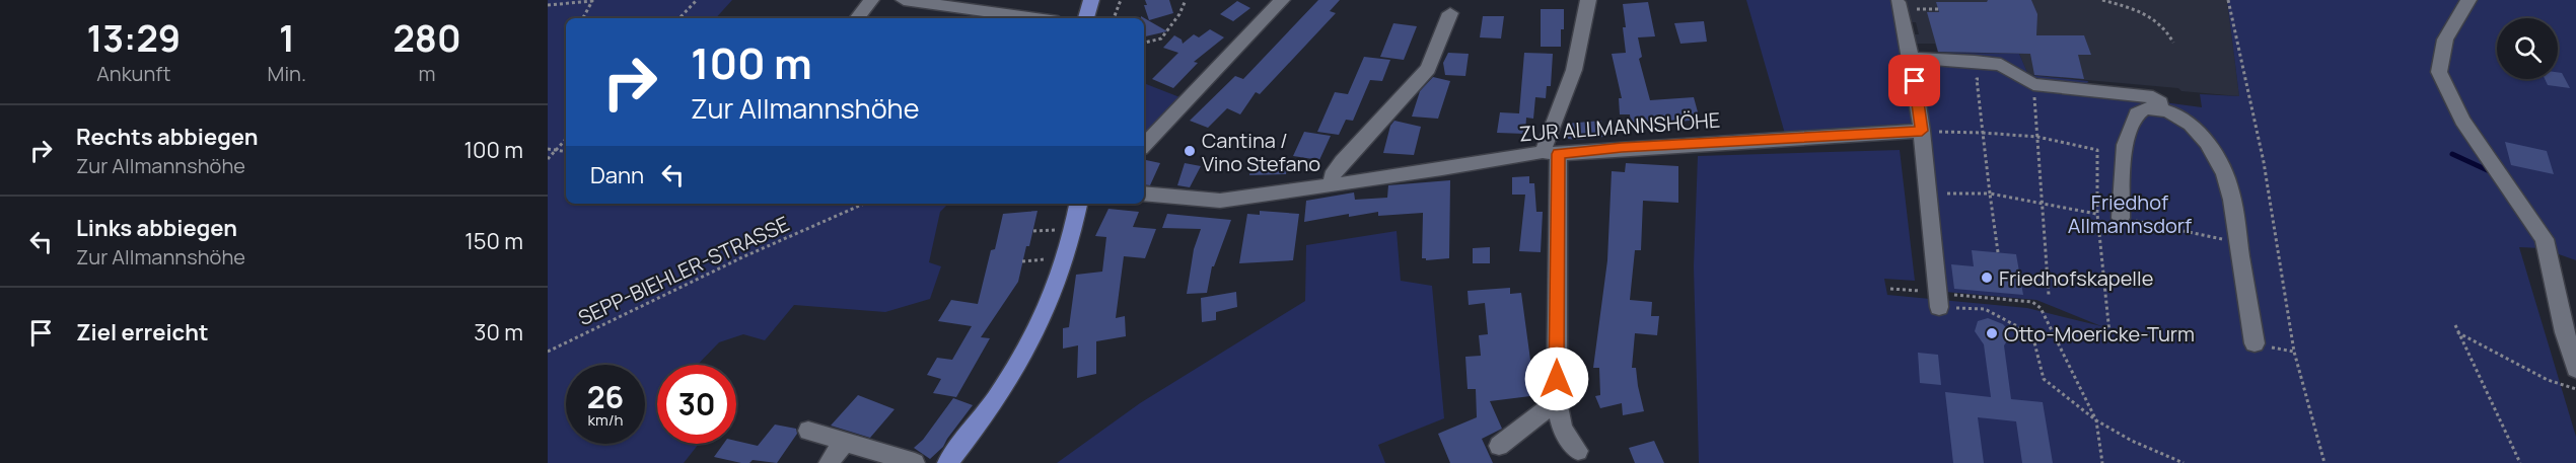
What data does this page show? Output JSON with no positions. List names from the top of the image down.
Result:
{
  "streets": {
    "street": ["ZUR ALLMANNSHÖHE"],
    "path": ["SEPP-BIEHLER-STRASSE"]
  },
  "parks": ["Friedhof Allmannsdorf"],
  "places": ["Cantina / Vino Stefano", "Friedhofskapelle", "Otto-Moericke-Turm"],
  "page": {
    "eta": [
      "13:29",
      "Ankunft",
      "1",
      "Min.",
      "280",
      "m"
    ],
    "turn": ["100 m", "Zur Allmannshöhe"],
    "list": [
      {
        "name": "Rechts abbiegen",
        "note": "Zur Allmannshöhe",
        "value": "100 m"
      },
      {
        "name": "Links abbiegen",
        "note": "Zur Allmannshöhe",
        "value": "150 m"
      },
      {
        "name": "Ziel erreicht",
        "value": "30 m"
      }
    ],
    "then": "Dann",
    "speed": "26 km/h",
    "limit": "30"
  }
}
